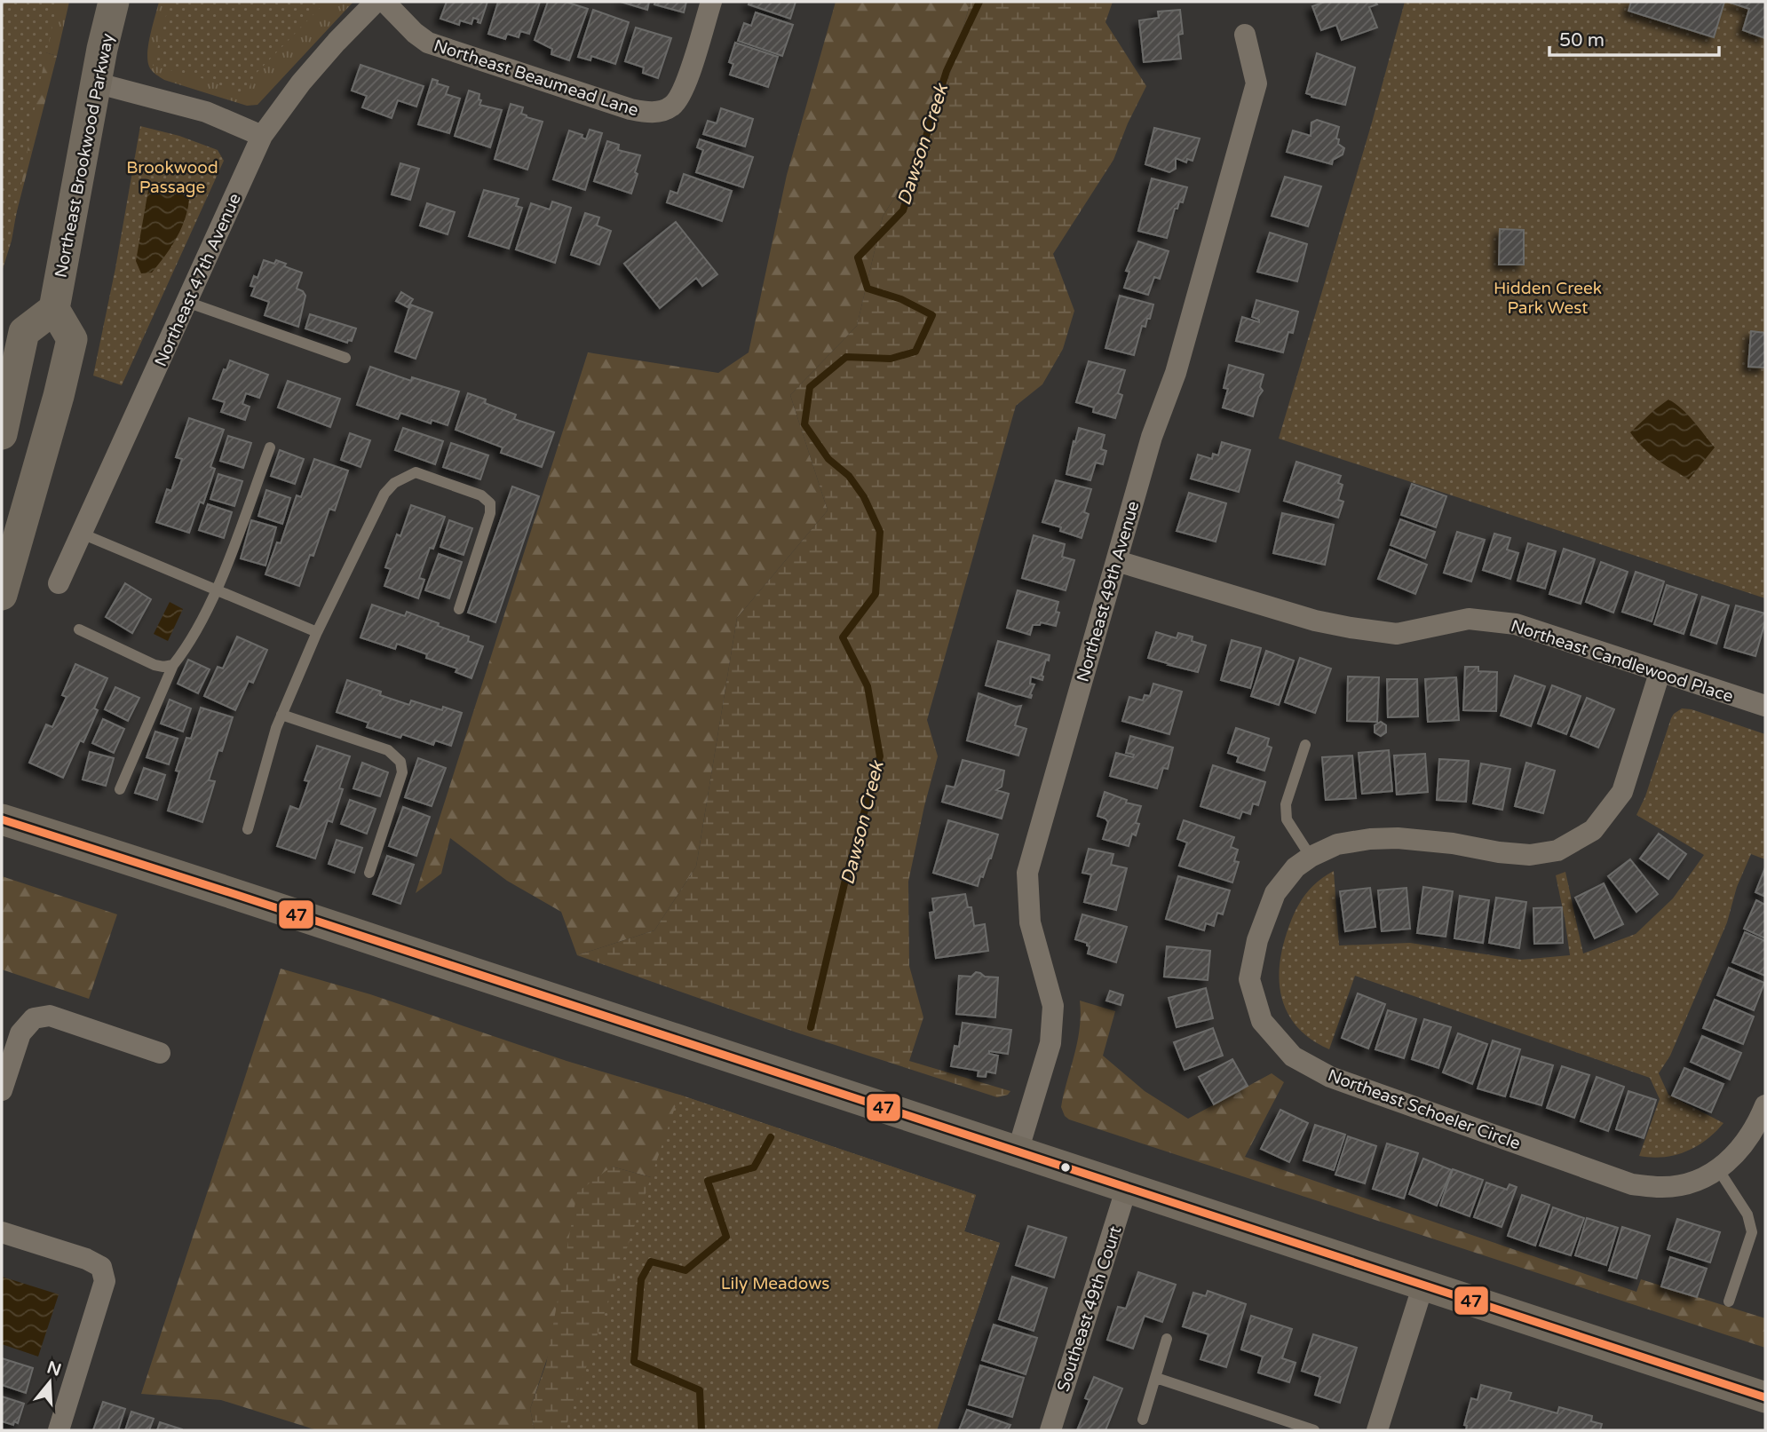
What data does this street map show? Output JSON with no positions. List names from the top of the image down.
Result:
{
  "streets": {
    "main road": ["Northeast Brookwood Parkway"],
    "street": [
      "Northeast Beaumead Lane",
      "Northeast 47th Avenue",
      "Northeast 49th Avenue",
      "Northeast Candlewood Place",
      "Northeast Schoeler Circle",
      "Southeast 49th Court"
    ]
  },
  "crossings": [
    ["Northeast 49th Avenue", "Northeast Candlewood Place"],
    ["Northeast Candlewood Place", "Northeast Schoeler Circle"]
  ],
  "water": ["Dawson Creek"],
  "parks": ["Brookwood Passage", "Hidden Creek Park West", "Lily Meadows"],
  "lines": ["transit line 47"],
  "scale_bar": "50 m",
  "north": "top"
}
